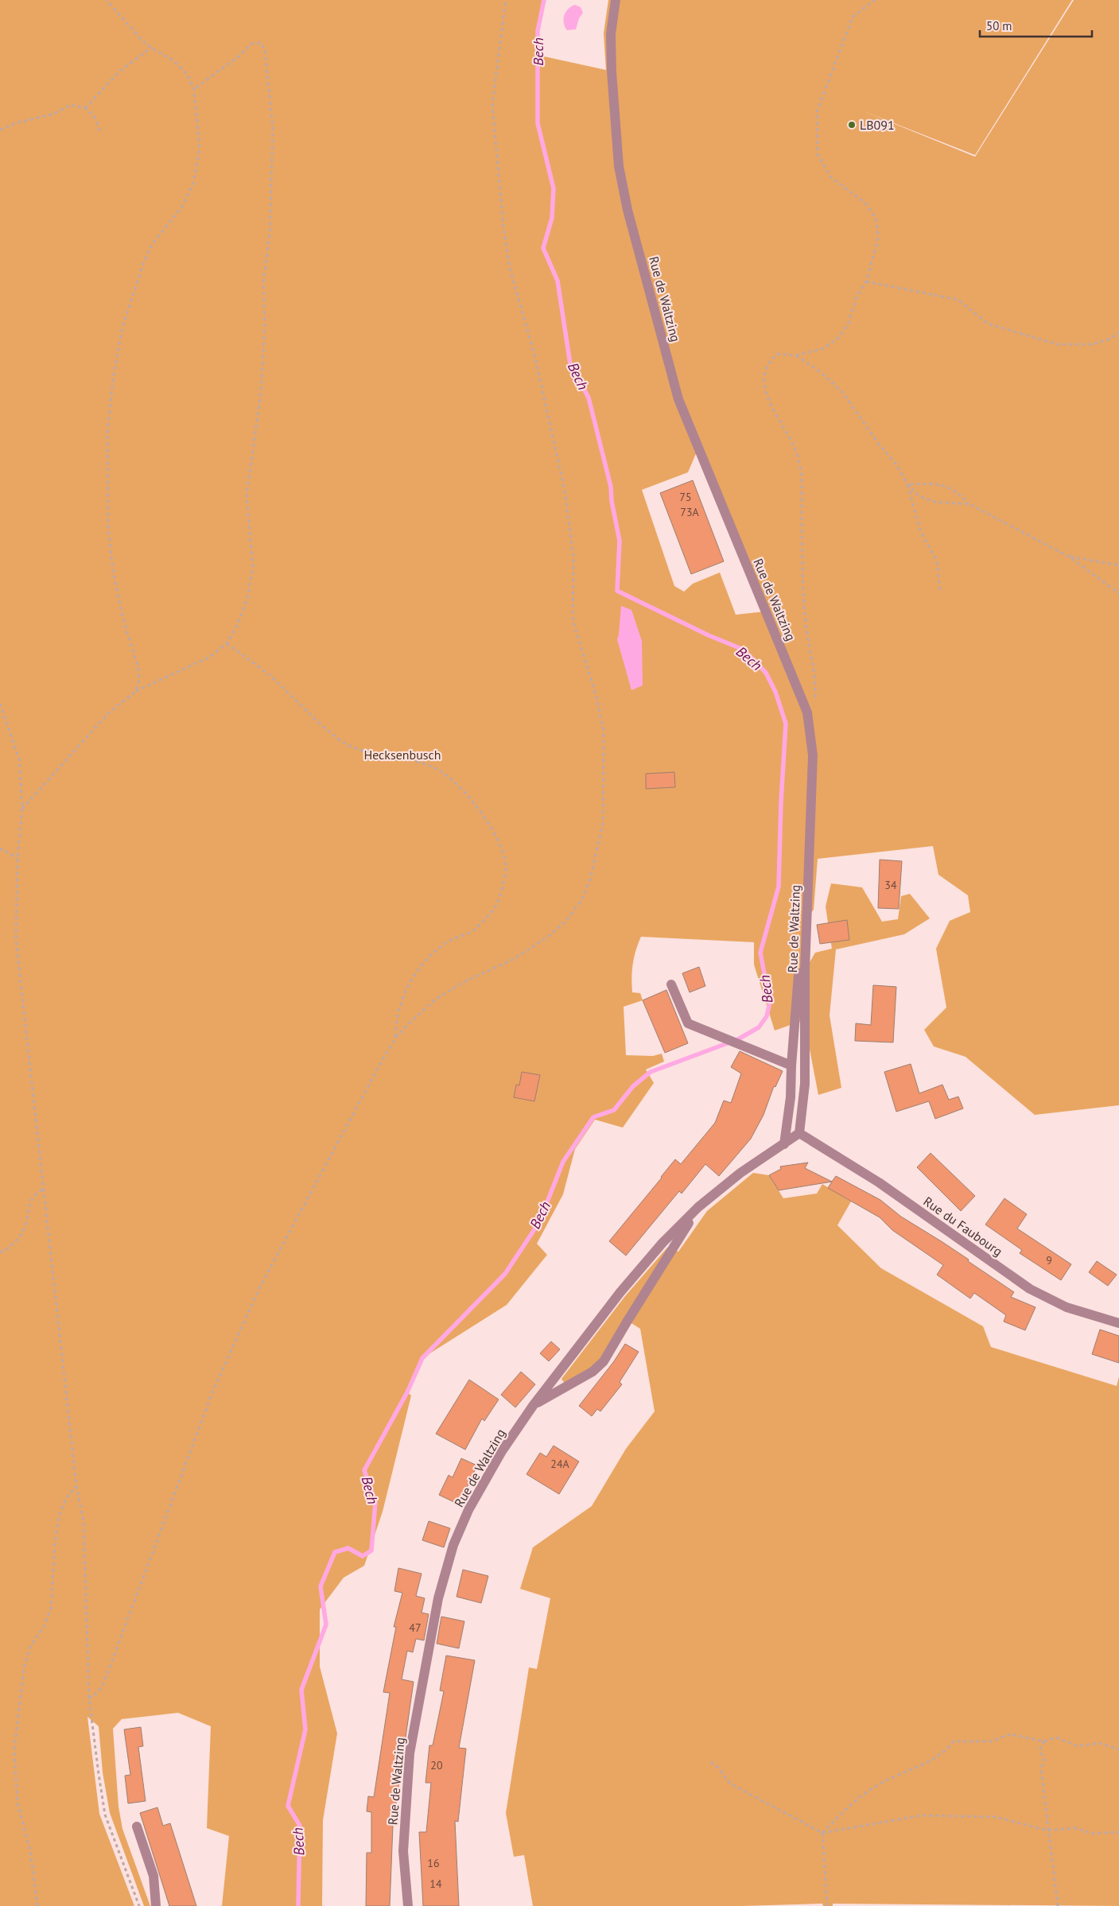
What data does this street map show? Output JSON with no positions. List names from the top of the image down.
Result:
{
  "streets": {
    "street": ["Rue de Waltzing", "Rue du Faubourg"]
  },
  "crossings": [
    ["Rue de Waltzing", "Rue du Faubourg"]
  ],
  "water": ["Bech"],
  "parks": ["Hecksenbusch"],
  "places": ["LB091"],
  "house_numbers": [
    "75",
    "73A",
    "34",
    "9",
    "24A",
    "47",
    "20",
    "16",
    "14"
  ],
  "scale_bar": "50 m"
}
